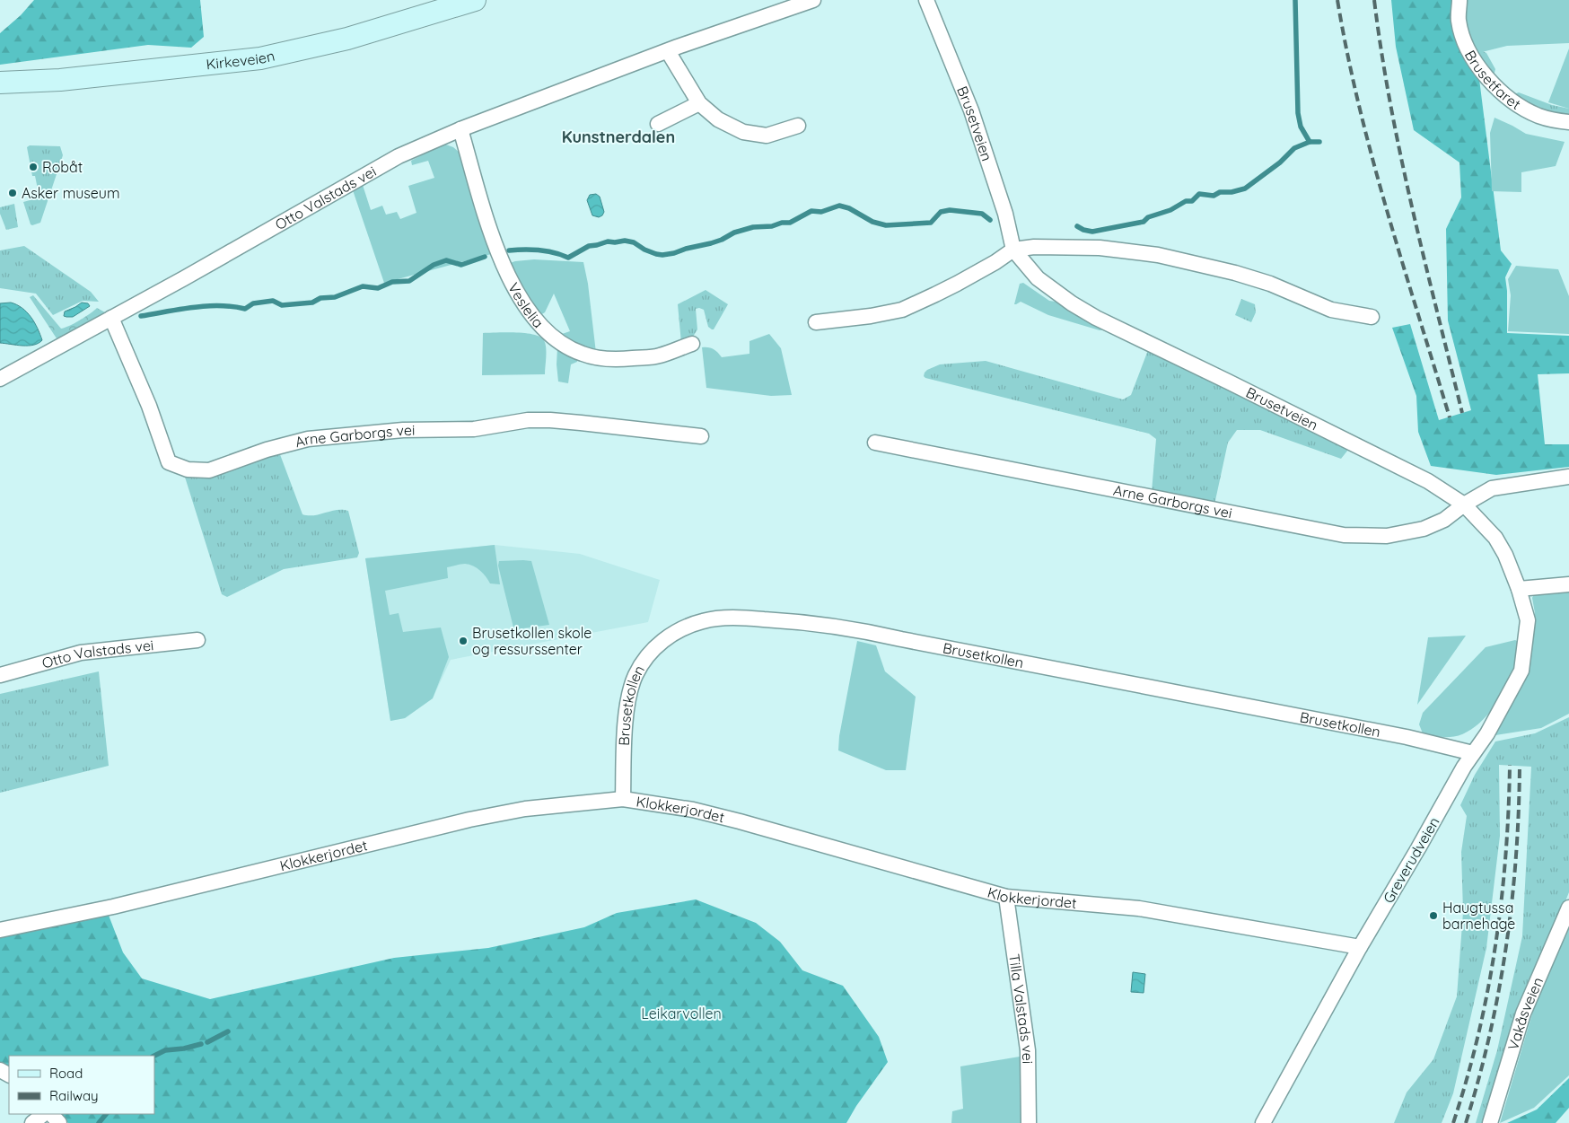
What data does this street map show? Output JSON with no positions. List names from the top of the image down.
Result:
{
  "streets": {
    "main road": ["Kirkeveien"],
    "street": [
      "Brusetfaret",
      "Brusetveien",
      "Otto Valstads vei",
      "Veslelia",
      "Arne Garborgs vei",
      "Brusetkollen",
      "Klokkerjordet",
      "Greverudveien",
      "Tilla Valstads vei",
      "Vakåsveien"
    ]
  },
  "crossings": [
    ["Brusetveien", "Arne Garborgs vei"],
    ["Brusetveien", "Greverudveien"],
    ["Otto Valstads vei", "Veslelia"],
    ["Otto Valstads vei", "Arne Garborgs vei"],
    ["Arne Garborgs vei", "Greverudveien"],
    ["Brusetkollen", "Klokkerjordet"],
    ["Brusetkollen", "Greverudveien"],
    ["Klokkerjordet", "Greverudveien"],
    ["Klokkerjordet", "Tilla Valstads vei"]
  ],
  "districts": ["Kunstnerdalen"],
  "parks": ["Leikarvollen"],
  "places": [
    "Robåt",
    "Asker museum",
    "Brusetkollen skole og ressurssenter",
    "Haugtussa barnehage"
  ],
  "legend": ["Road", "Railway"]
}
